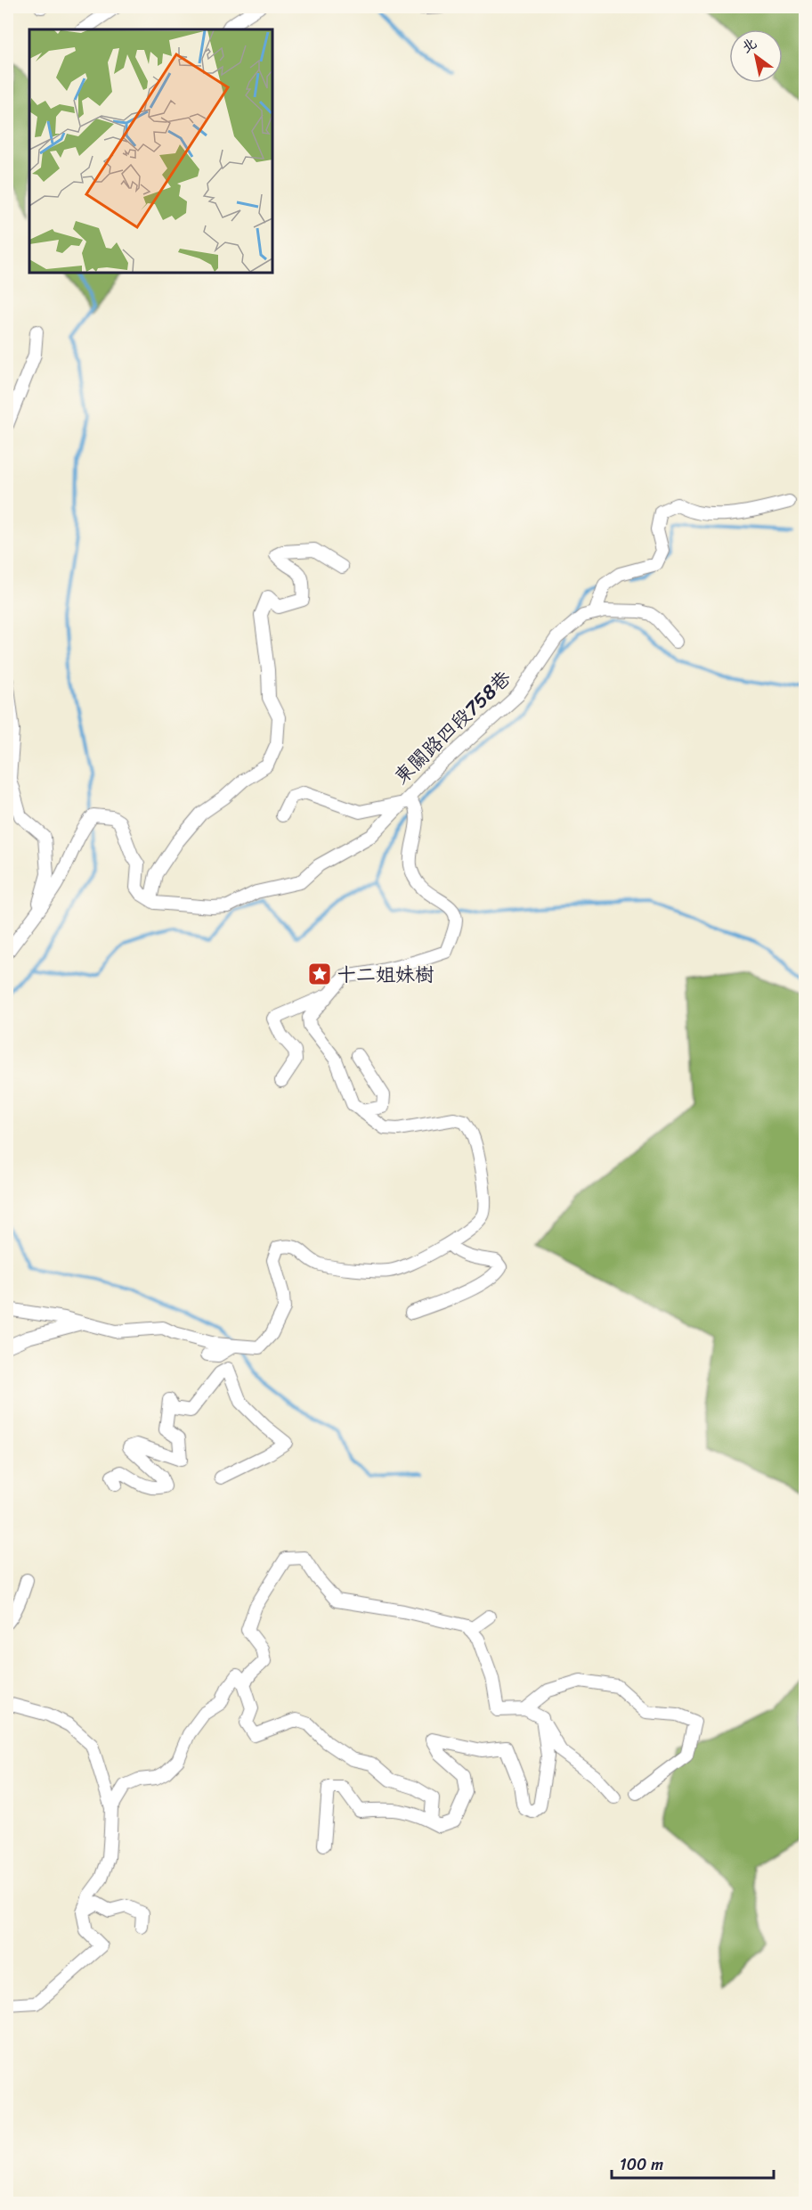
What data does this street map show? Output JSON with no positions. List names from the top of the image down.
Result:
{
  "streets": {
    "street": ["東關路四段758巷"]
  },
  "places": {
    "place": ["十二姐妹樹"]
  },
  "scale_bar": "100 m",
  "north": "top left"
}
